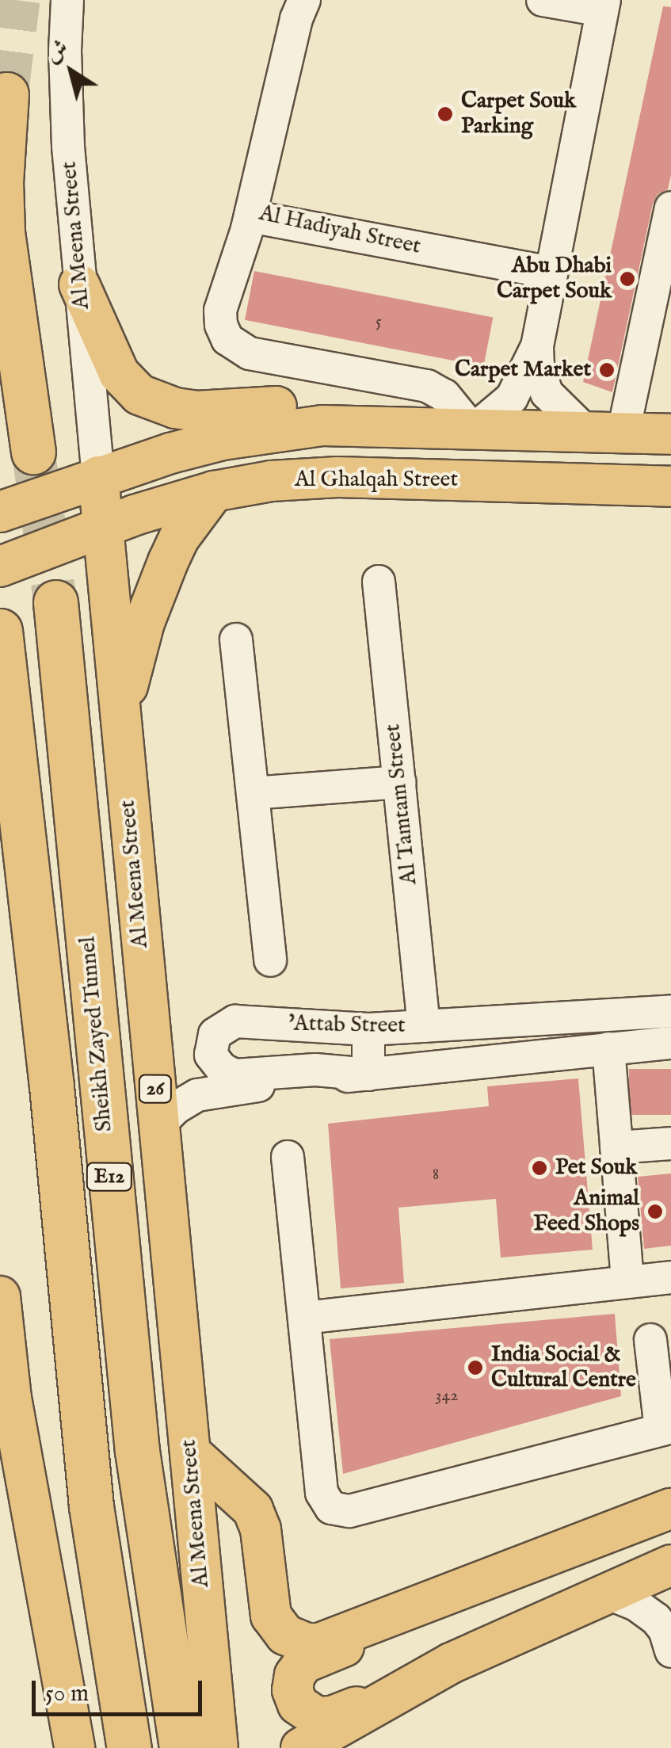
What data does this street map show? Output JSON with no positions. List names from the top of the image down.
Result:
{
  "streets": {
    "highway": ["Sheikh Zayed Tunnel", "E12"],
    "main road": ["Al Meena Street", "Al Ghalqah Street", "26"],
    "street": ["Al Hadiyah Street", "Al Tamtam Street", "'Attab Street"]
  },
  "crossings": [
    ["Al Meena Street", "Al Ghalqah Street"],
    ["Al Meena Street", "'Attab Street"],
    ["Al Tamtam Street", "'Attab Street"]
  ],
  "places": [
    "Carpet Souk Parking",
    "Abu Dhabi Carpet Souk",
    "Carpet Market",
    "Pet Souk",
    "Animal Feed Shops",
    "India Social & Cultural Centre"
  ],
  "house_numbers": ["5", "8", "342"],
  "scale_bar": "50 m",
  "north": "top left"
}
